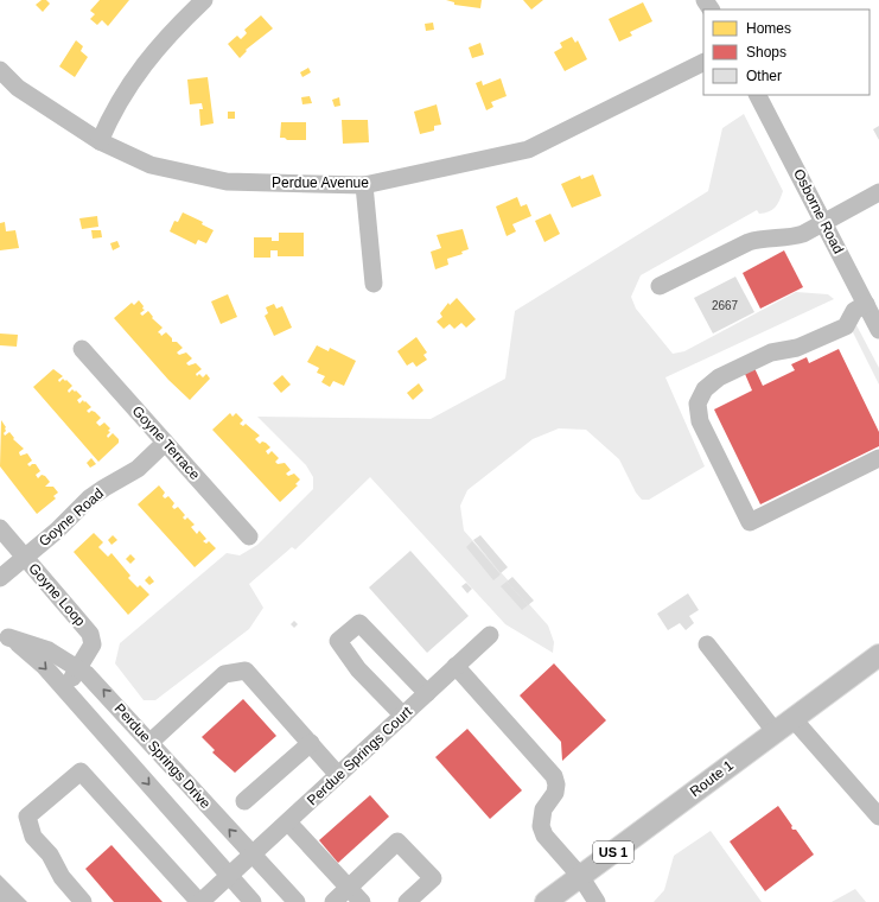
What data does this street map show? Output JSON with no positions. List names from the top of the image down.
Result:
{
  "streets": {
    "main road": ["Route 1", "US 1"],
    "street": [
      "Perdue Avenue",
      "Osborne Road",
      "Goyne Terrace",
      "Goyne Road",
      "Goyne Loop",
      "Perdue Springs Drive",
      "Perdue Springs Court"
    ]
  },
  "crossings": [
    ["Goyne Terrace", "Goyne Road"],
    ["Goyne Road", "Goyne Loop"],
    ["Goyne Loop", "Perdue Springs Drive"],
    ["Perdue Springs Drive", "Perdue Springs Court"]
  ],
  "house_numbers": ["2667"],
  "legend": ["Homes", "Shops", "Other"]
}
